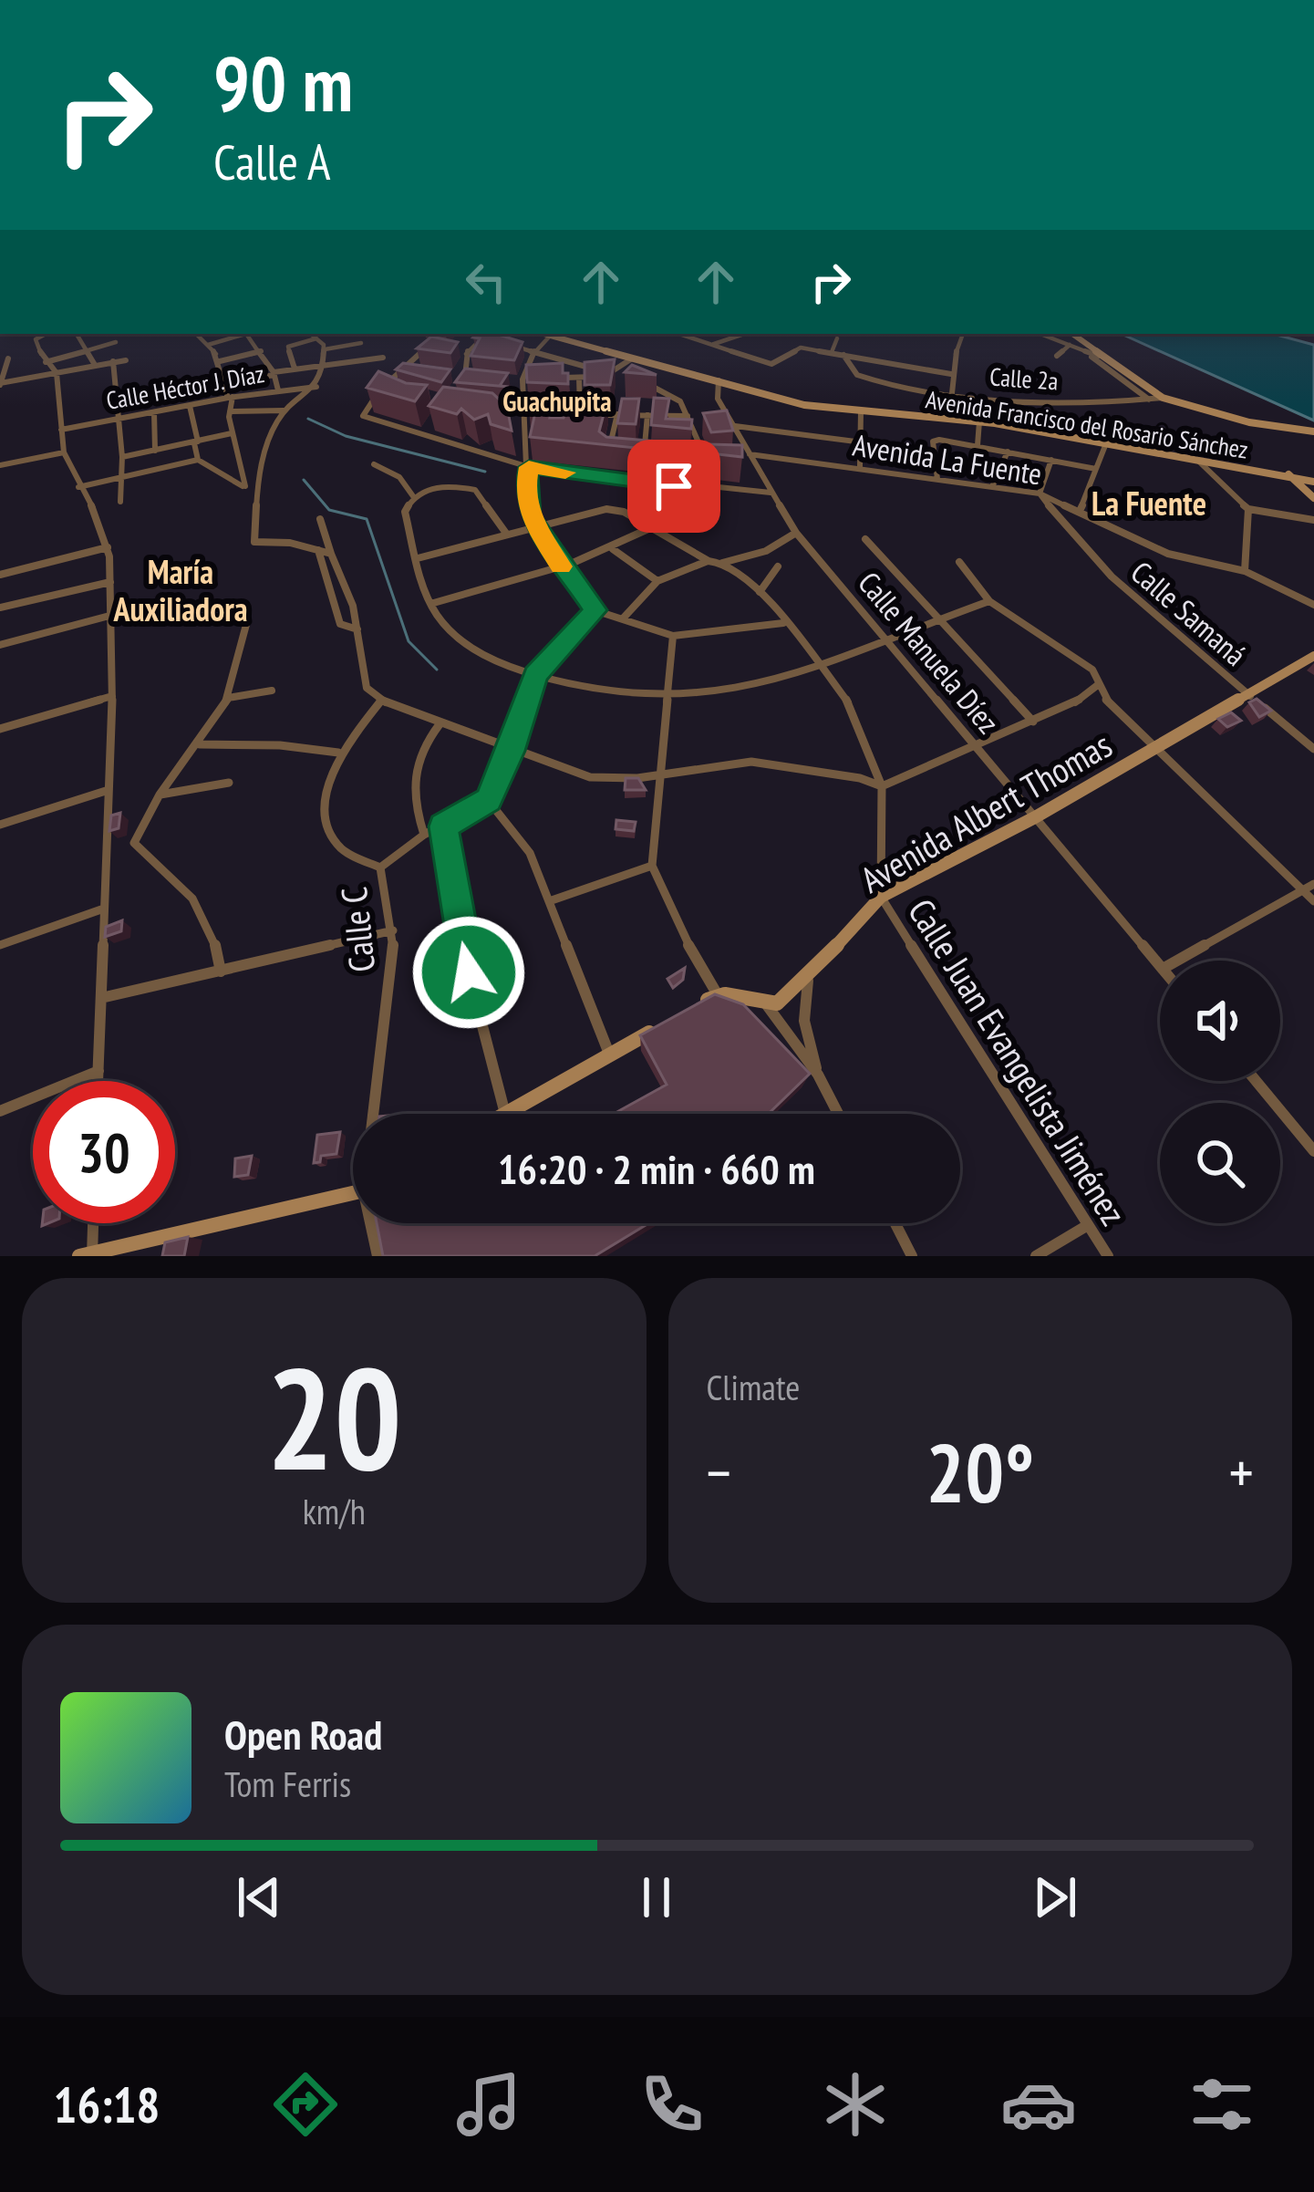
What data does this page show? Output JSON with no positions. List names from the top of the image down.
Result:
{
  "streets": {
    "main road": ["Avenida Francisco del Rosario Sánchez", "Avenida Albert Thomas"],
    "street": [
      "Calle 2a",
      "Calle Héctor J. Díaz",
      "Avenida La Fuente",
      "Calle Samaná",
      "Calle Manuela Díez",
      "Calle C",
      "Calle Juan Evangelista Jiménez"
    ]
  },
  "crossings": [
    ["Avenida Francisco del Rosario Sánchez", "Calle Manuela Díez"],
    ["Avenida La Fuente", "Calle Samaná"],
    ["Avenida La Fuente", "Calle Manuela Díez"],
    ["Calle Samaná", "Avenida Albert Thomas"],
    ["Calle Manuela Díez", "Avenida Albert Thomas"],
    ["Avenida Albert Thomas", "Calle Juan Evangelista Jiménez"]
  ],
  "districts": ["Guachupita", "La Fuente", "María Auxiliadora"],
  "page": {
    "turn": ["90 m", "Calle A"],
    "limit": "30",
    "trip": "16:20 · 2 min · 660 m",
    "tile": [
      ["20", "km/h"],
      "Climate"
    ],
    "heat": ["−", "20°", "+"],
    "song": ["Open Road", "Tom Ferris"],
    "tabs": "16:18"
  }
}
